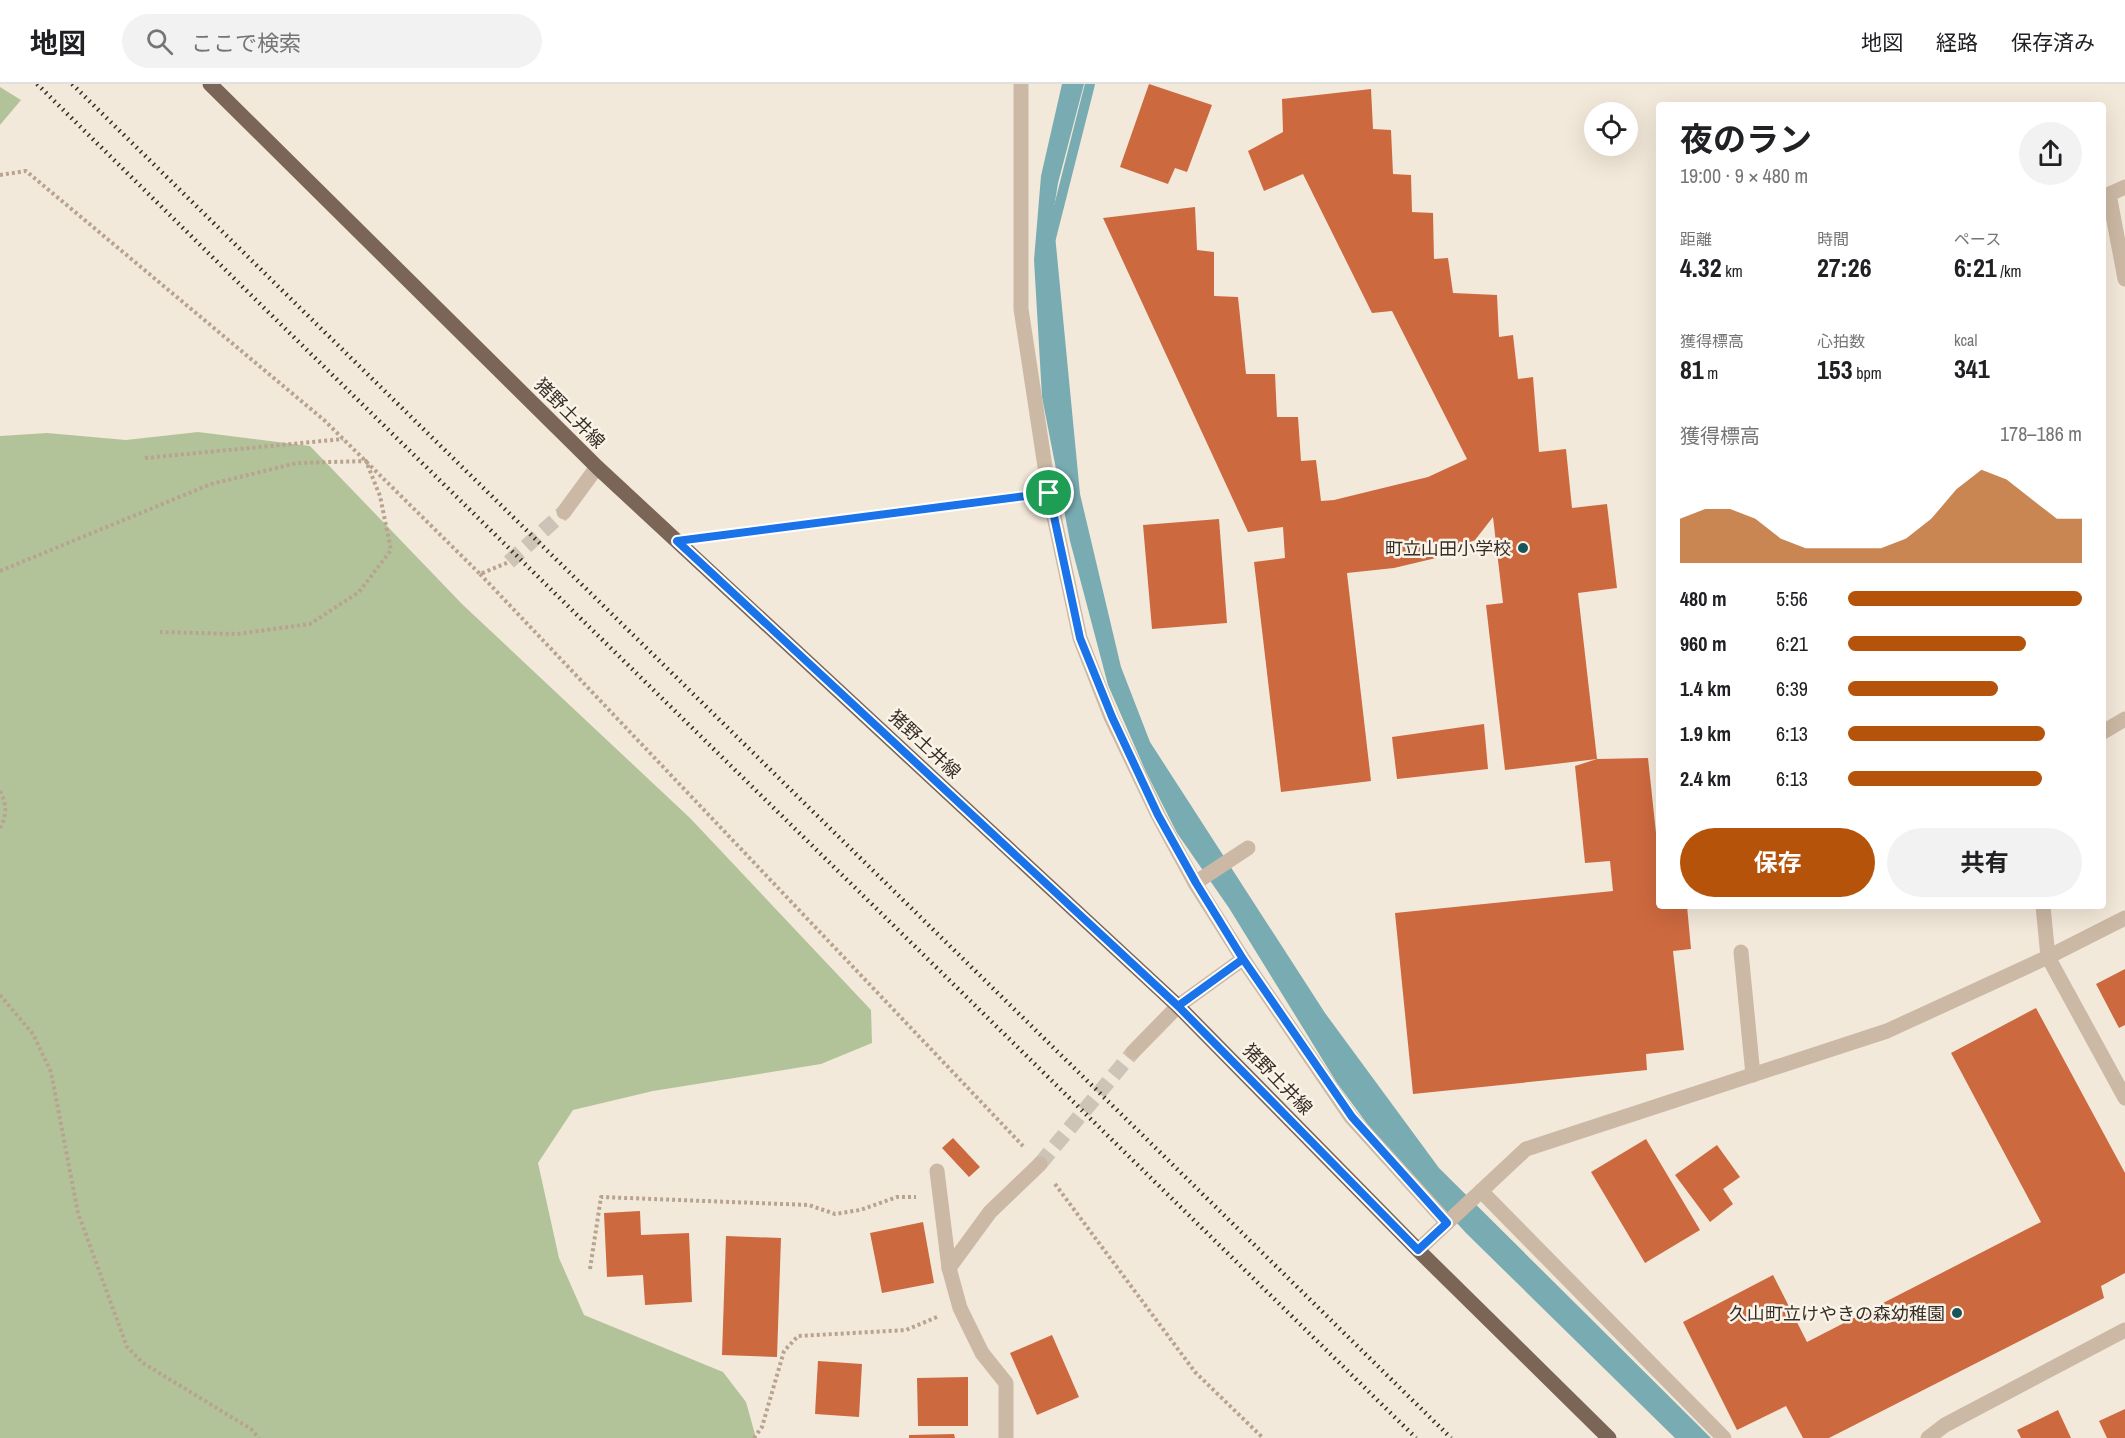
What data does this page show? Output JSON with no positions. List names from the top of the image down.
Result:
{
  "streets": {
    "main road": ["猪野土井線"]
  },
  "places": ["町立山田小学校", "久山町立けやきの森幼稚園"],
  "page": {
    "header": "地図",
    "search": "ここで検索",
    "nav": ["地図", "経路", "保存済み"],
    "heading": ["夜のラン", "19:00 · 9 × 480 m"],
    "stats": [
      ["距離", "4.32 km"],
      ["時間", "27:26"],
      ["ペース", "6:21 /km"],
      ["獲得標高", "81 m"],
      ["心拍数", "153 bpm"],
      ["kcal", "341"]
    ],
    "chart": ["獲得標高", "178–186 m"],
    "list": [
      {
        "name": "480 m",
        "note": "5:56"
      },
      {
        "name": "960 m",
        "note": "6:21"
      },
      {
        "name": "1.4 km",
        "note": "6:39"
      },
      {
        "name": "1.9 km",
        "note": "6:13"
      },
      {
        "name": "2.4 km",
        "note": "6:13"
      }
    ],
    "buttons": ["保存", "共有"]
  }
}
